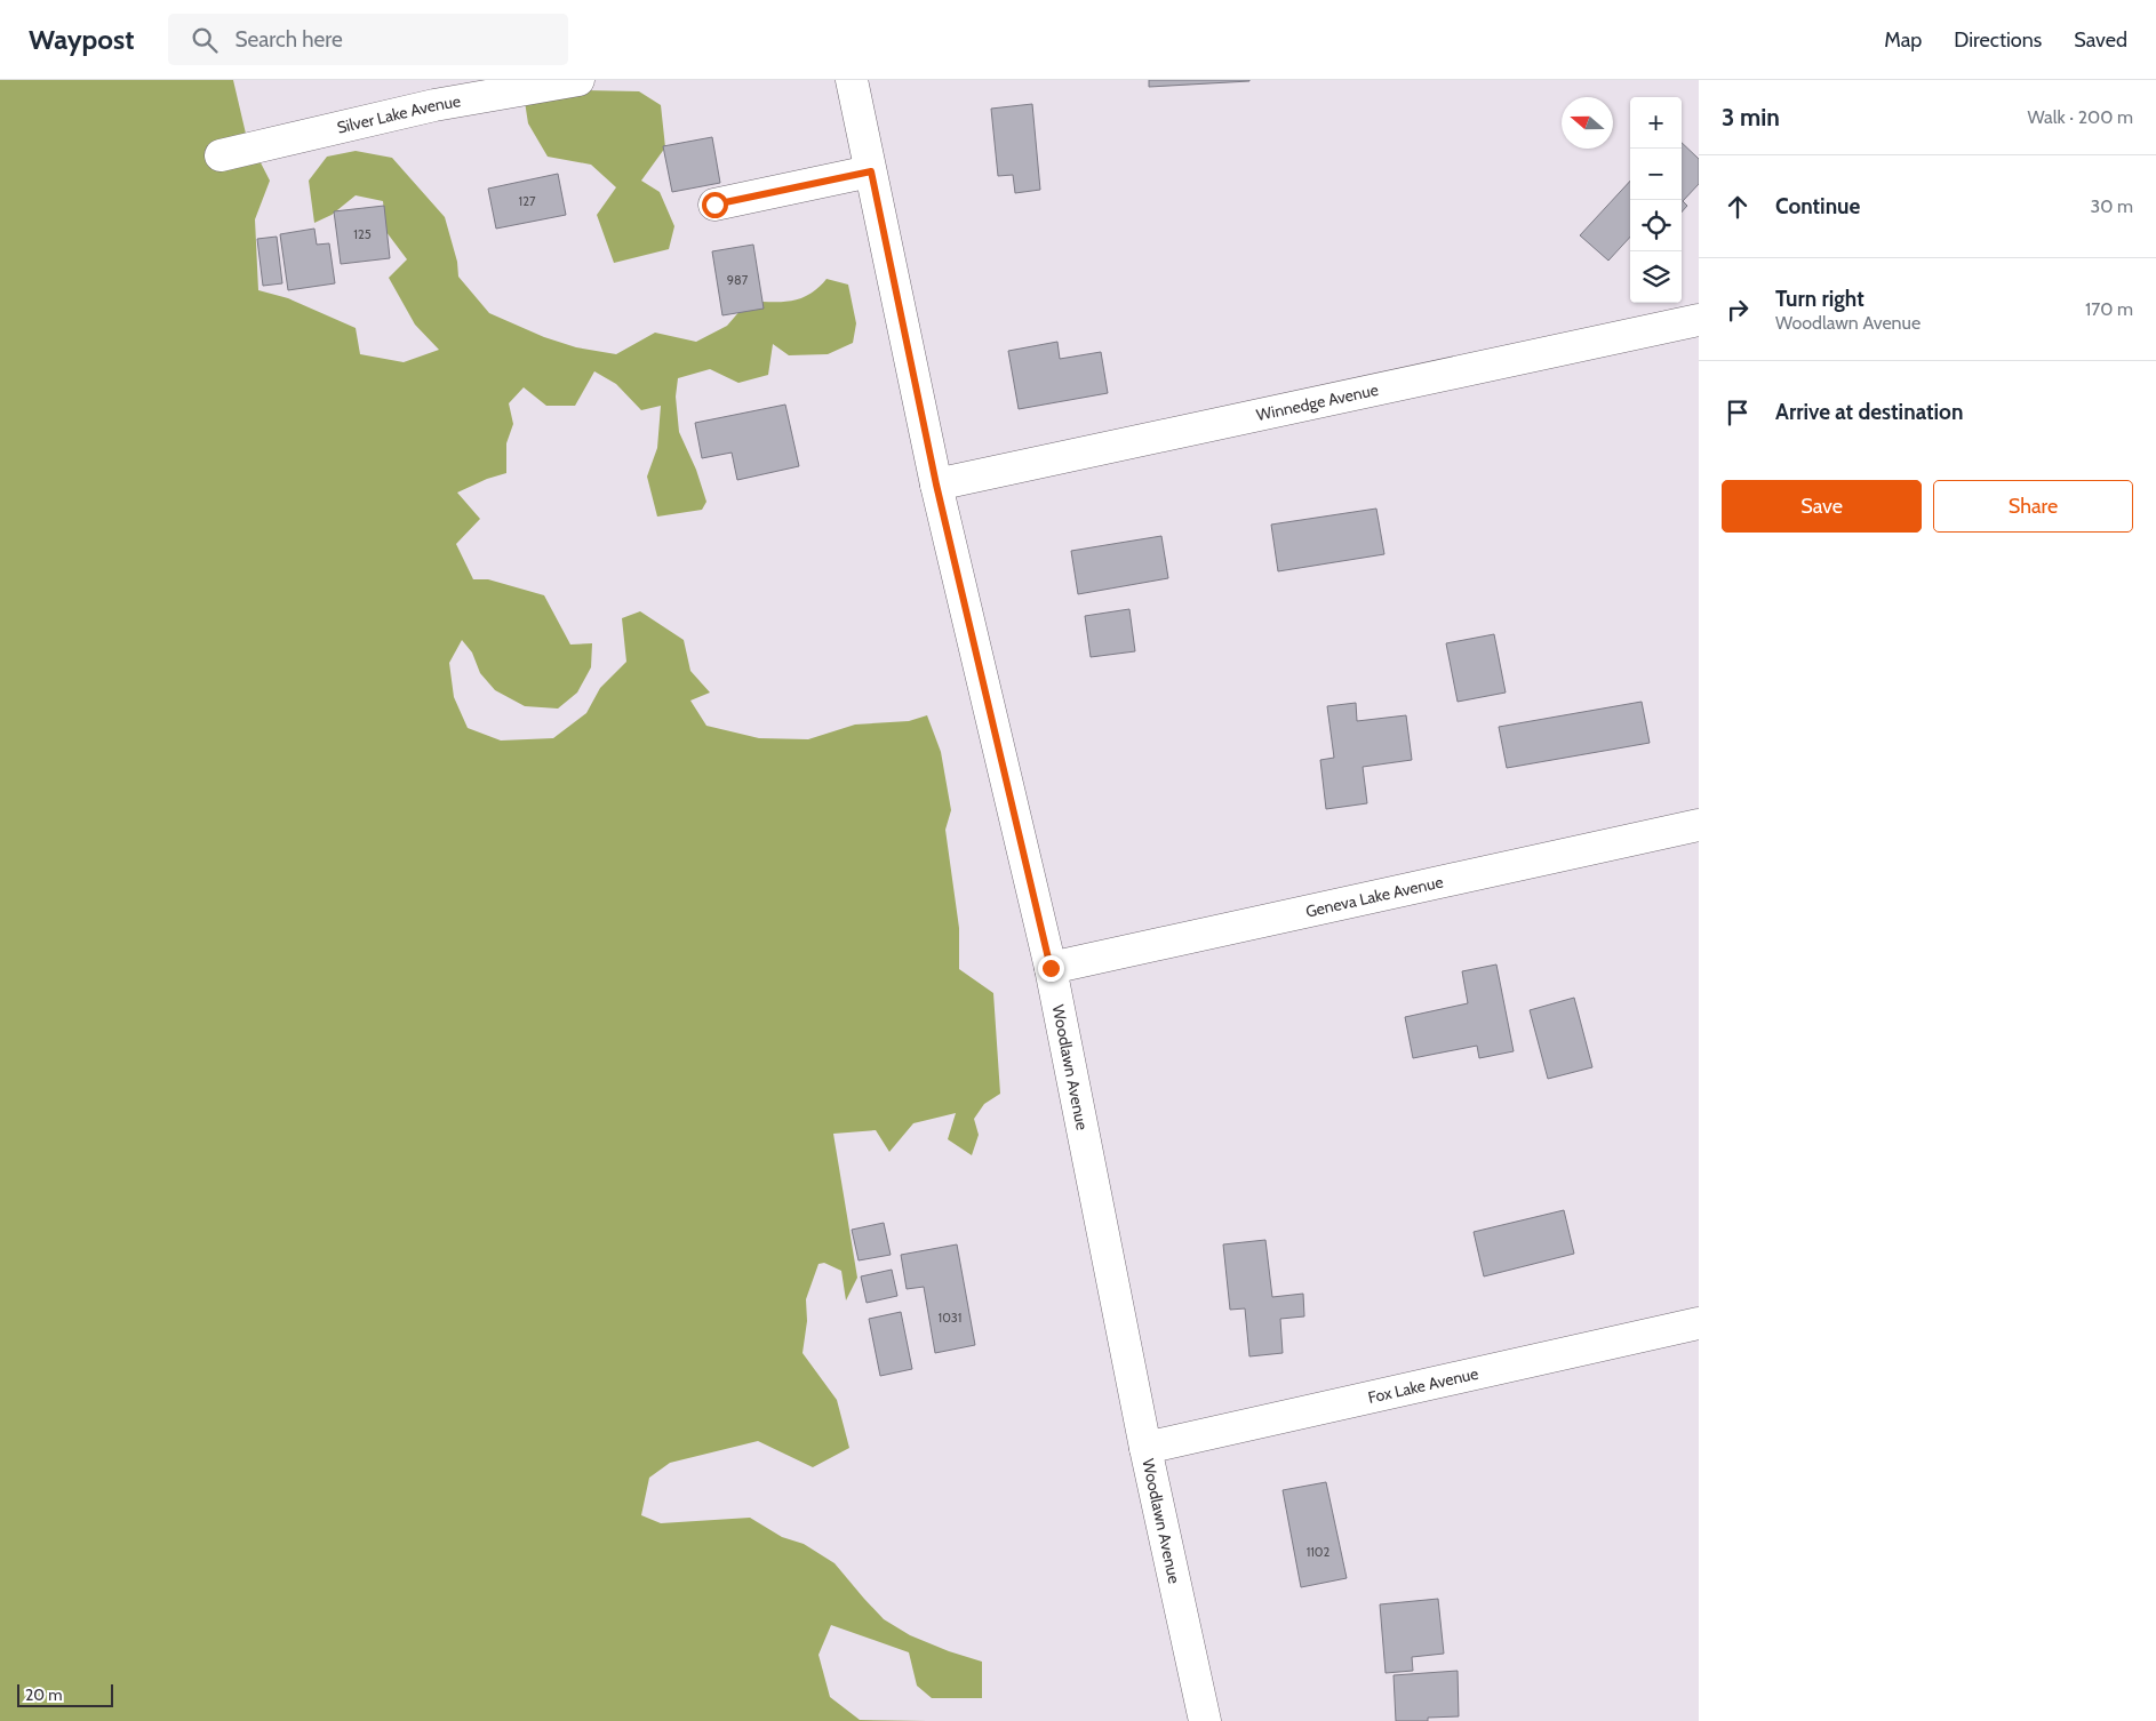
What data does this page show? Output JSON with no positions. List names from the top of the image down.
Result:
{
  "streets": {
    "street": [
      "Silver Lake Avenue",
      "Winnedge Avenue",
      "Geneva Lake Avenue",
      "Woodlawn Avenue",
      "Fox Lake Avenue"
    ]
  },
  "crossings": [
    ["Winnedge Avenue", "Woodlawn Avenue"],
    ["Geneva Lake Avenue", "Woodlawn Avenue"],
    ["Woodlawn Avenue", "Fox Lake Avenue"]
  ],
  "house_numbers": [
    "127",
    "125",
    "987",
    "1031",
    "1102"
  ],
  "scale_bar": "20 m",
  "north": "left",
  "page": {
    "header": "Waypost",
    "search": "Search here",
    "nav": ["Map", "Directions", "Saved"],
    "heading": ["3 min", "Walk · 200 m"],
    "map_buttons": ["+", "−"],
    "list": [
      ["Continue", "30 m"],
      ["Turn right", "Woodlawn Avenue", "170 m"],
      "Arrive at destination"
    ],
    "buttons": ["Save", "Share"],
    "scale": "20 m"
  }
}
